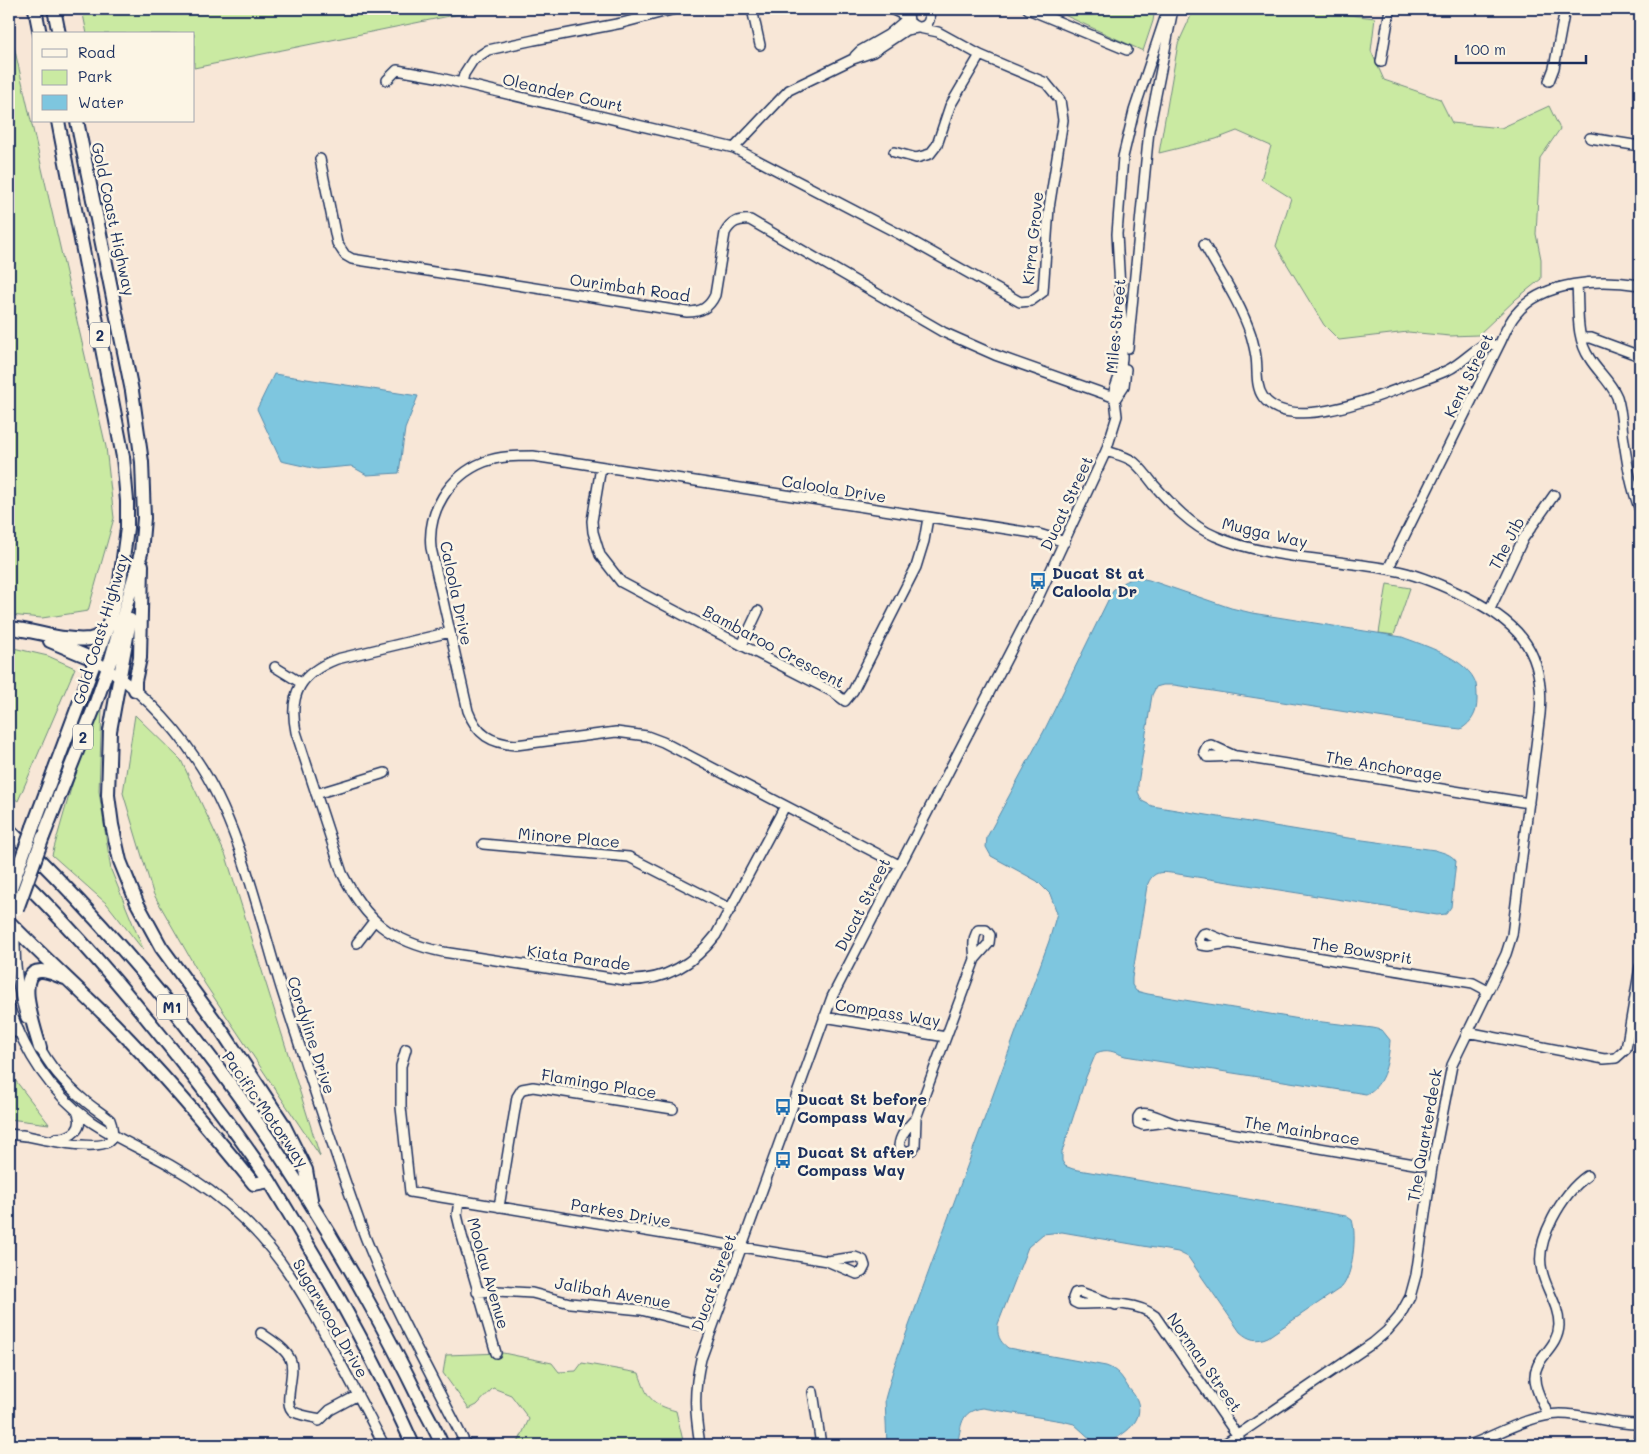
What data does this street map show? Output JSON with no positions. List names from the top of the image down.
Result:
{
  "streets": {
    "highway": [
      "Gold Coast Highway",
      "2",
      "M1",
      "Pacific Motorway"
    ],
    "street": [
      "Oleander Court",
      "Kirra Grove",
      "Ourimbah Road",
      "Miles Street",
      "Kent Street",
      "Caloola Drive",
      "Ducat Street",
      "Mugga Way",
      "The Jib",
      "Bambaroo Crescent",
      "The Anchorage",
      "Minore Place",
      "The Bowsprit",
      "Kiata Parade",
      "Compass Way",
      "Cordyline Drive",
      "Flamingo Place",
      "The Mainbrace",
      "The Quarterdeck",
      "Parkes Drive",
      "Moolau Avenue",
      "Jalibah Avenue",
      "Sugarwood Drive",
      "Norman Street"
    ]
  },
  "crossings": [
    ["Oleander Court", "Kirra Grove"],
    ["Gold Coast Highway", "Cordyline Drive"],
    ["Ourimbah Road", "Miles Street"],
    ["Ourimbah Road", "Ducat Street"],
    ["Miles Street", "Ducat Street"],
    ["Kent Street", "Mugga Way"],
    ["Kent Street", "The Quarterdeck"],
    ["Caloola Drive", "Ducat Street"],
    ["Caloola Drive", "Bambaroo Crescent"],
    ["Caloola Drive", "Kiata Parade"],
    ["Ducat Street", "Mugga Way"],
    ["Ducat Street", "Compass Way"],
    ["Ducat Street", "Parkes Drive"],
    ["Ducat Street", "Jalibah Avenue"],
    ["Mugga Way", "The Quarterdeck"],
    ["The Jib", "The Quarterdeck"],
    ["The Anchorage", "The Quarterdeck"],
    ["Minore Place", "Kiata Parade"],
    ["The Bowsprit", "The Quarterdeck"],
    ["Flamingo Place", "Parkes Drive"],
    ["The Mainbrace", "The Quarterdeck"],
    ["The Quarterdeck", "Norman Street"],
    ["Parkes Drive", "Moolau Avenue"],
    ["Moolau Avenue", "Jalibah Avenue"]
  ],
  "places": {
    "bus stop": ["Ducat St at Caloola Dr", "Ducat St before Compass Way", "Ducat St after Compass Way"]
  },
  "legend": ["Road", "Park", "Water"],
  "scale_bar": "100 m"
}
